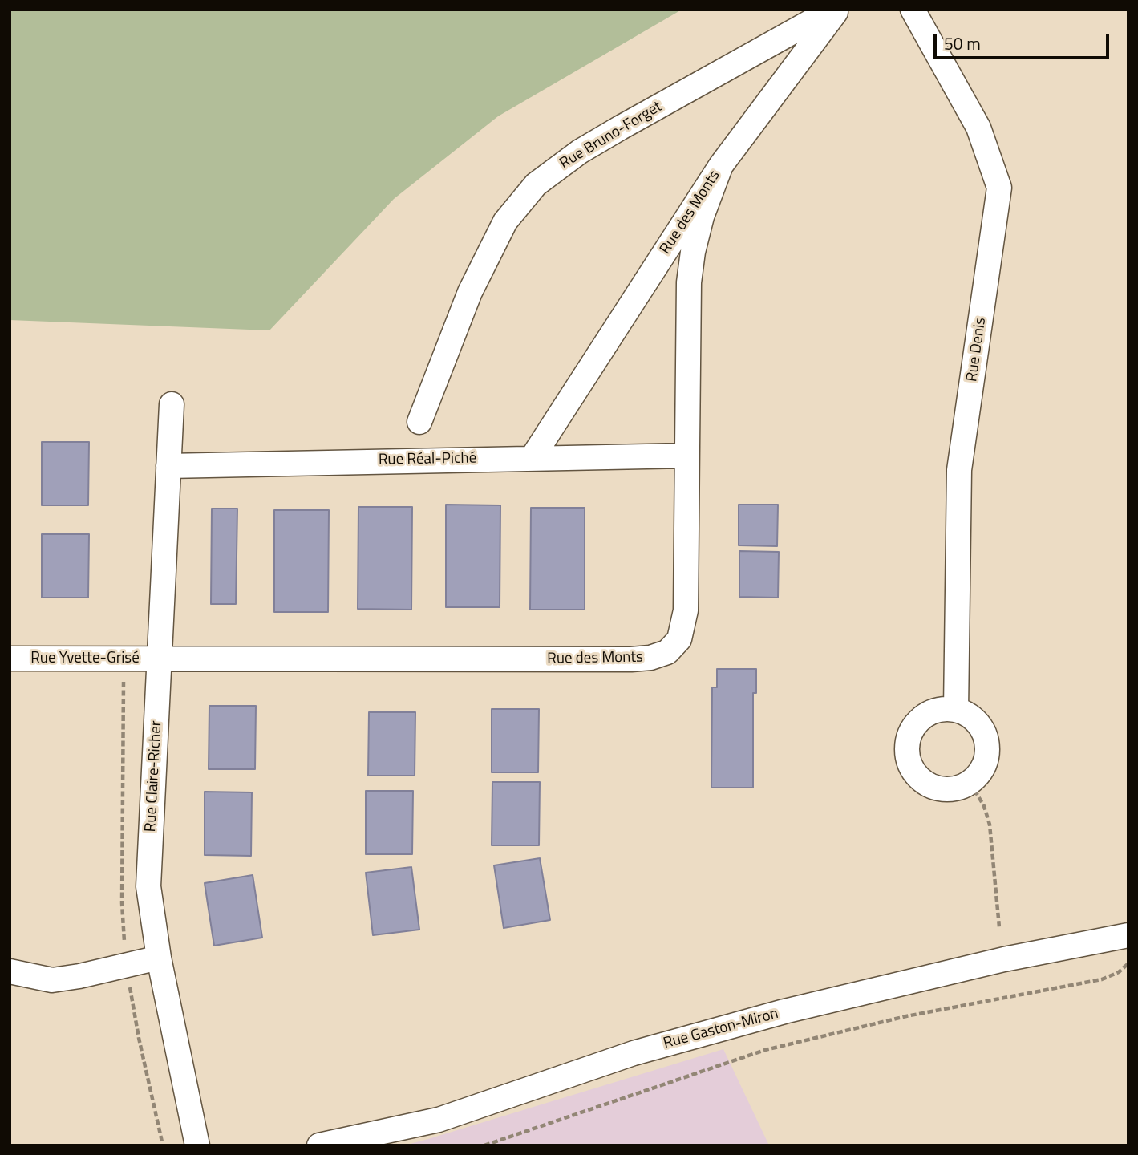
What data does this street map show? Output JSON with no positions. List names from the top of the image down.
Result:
{
  "streets": {
    "street": [
      "Rue Bruno-Forget",
      "Rue des Monts",
      "Rue Denis",
      "Rue Réal-Piché",
      "Rue Yvette-Grisé",
      "Rue Claire-Richer",
      "Rue Gaston-Miron"
    ]
  },
  "crossings": [
    ["Rue des Monts", "Rue Réal-Piché"],
    ["Rue des Monts", "Rue Yvette-Grisé"],
    ["Rue des Monts", "Rue Claire-Richer"],
    ["Rue Réal-Piché", "Rue Claire-Richer"],
    ["Rue Yvette-Grisé", "Rue Claire-Richer"]
  ],
  "scale_bar": "50 m"
}
